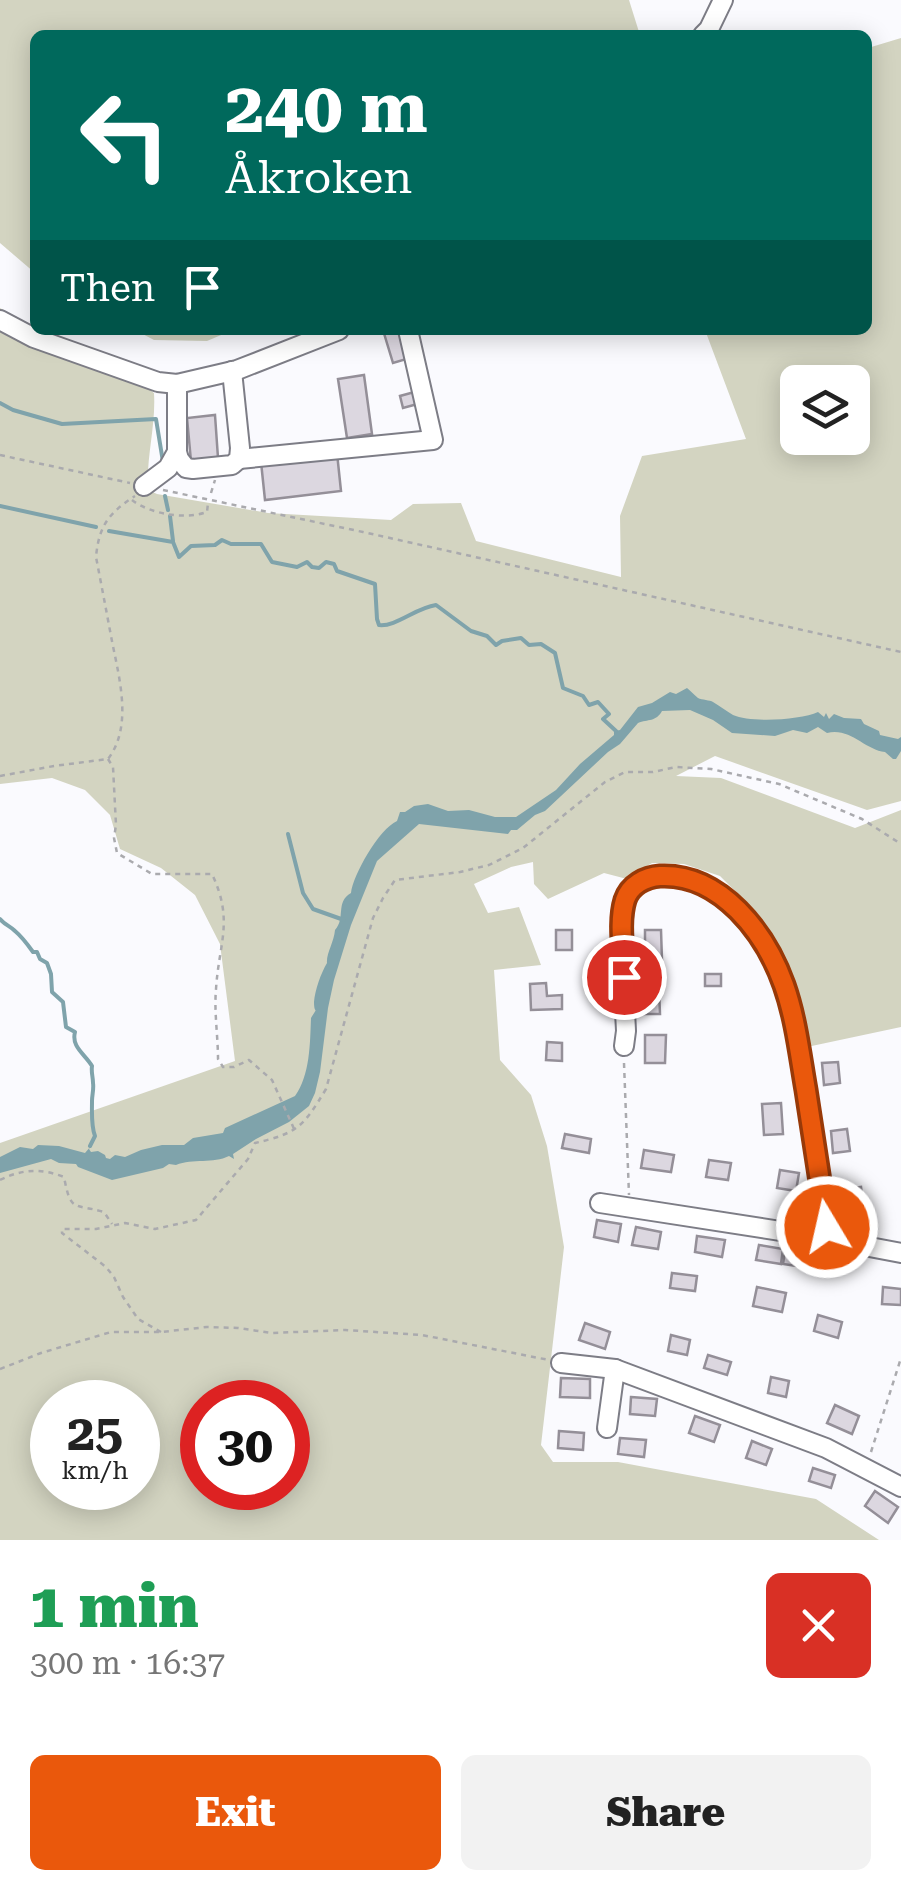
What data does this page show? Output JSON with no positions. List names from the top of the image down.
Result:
{
  "page": {
    "turn": ["240 m", "Åkroken"],
    "then": "Then",
    "speed": "25 km/h",
    "limit": "30",
    "heading": ["1 min", "300 m · 16:37"],
    "buttons": ["Exit", "Share"]
  }
}
